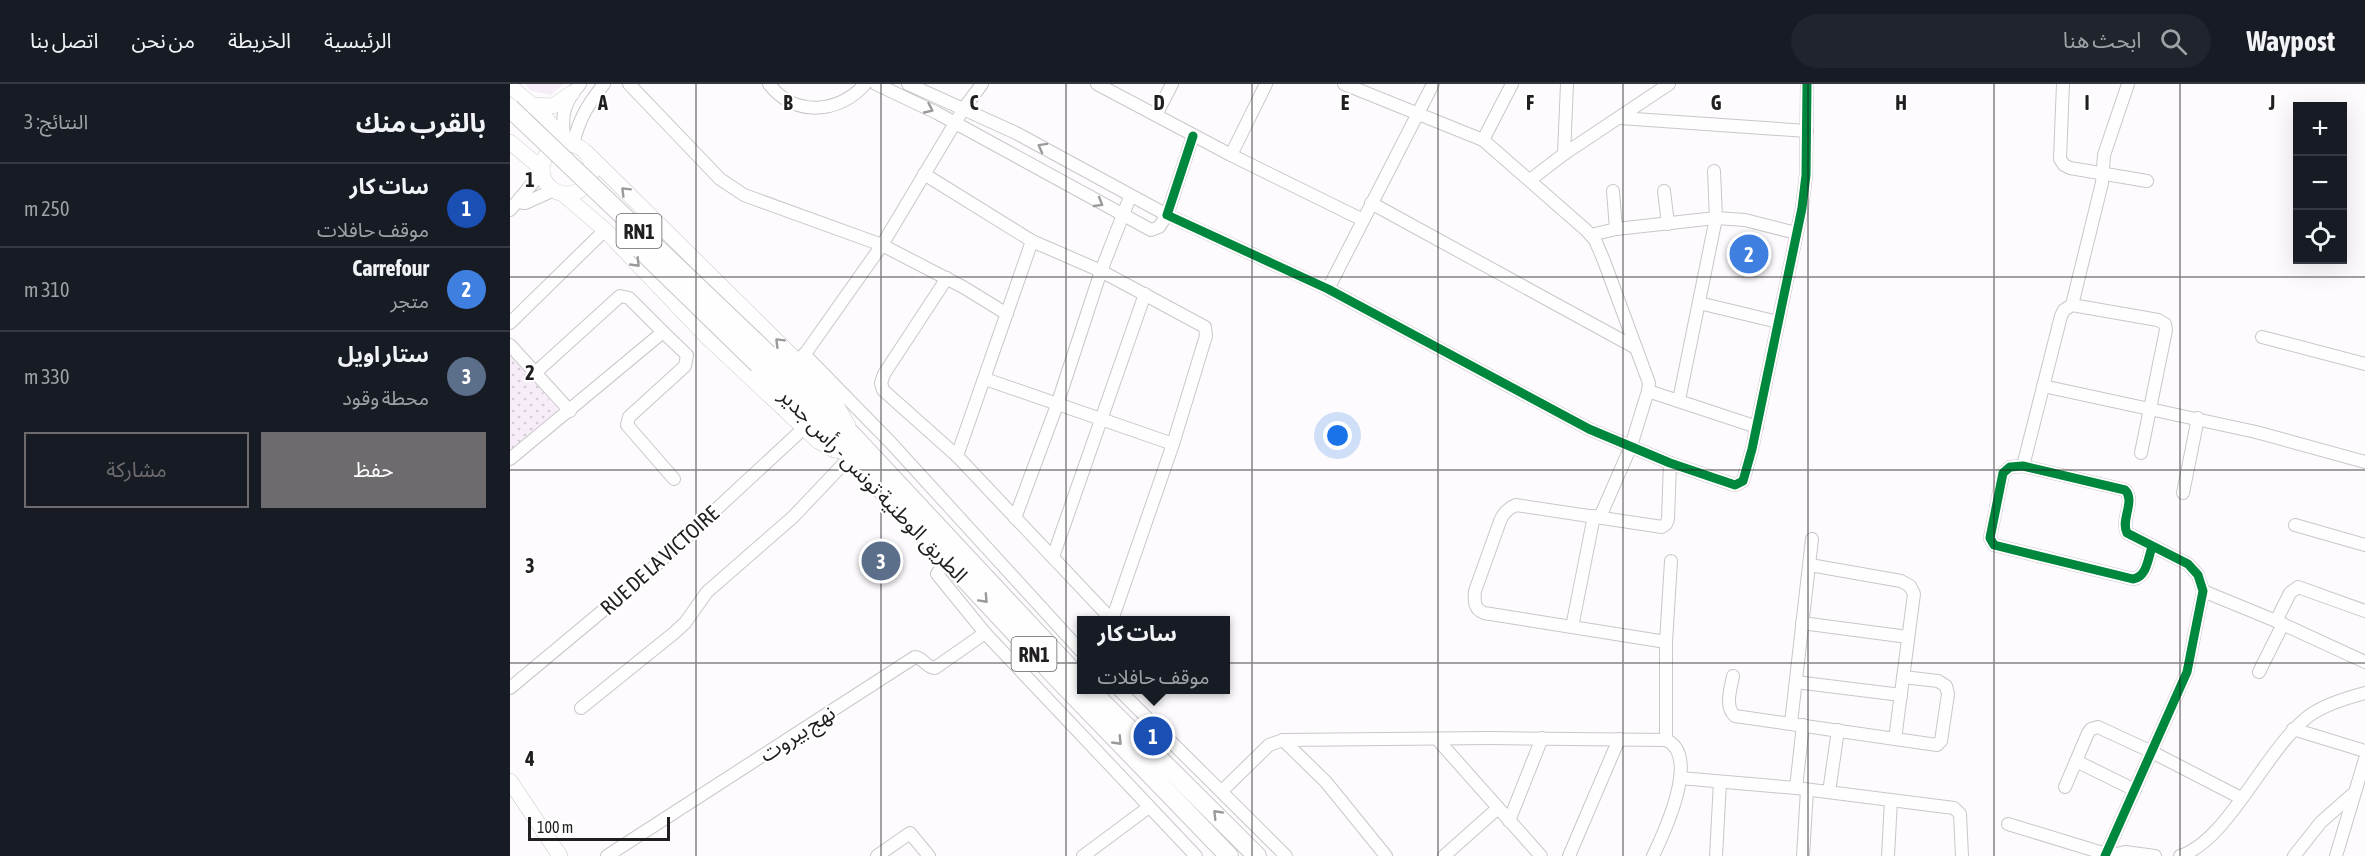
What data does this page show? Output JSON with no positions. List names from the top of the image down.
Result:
{
  "streets": {
    "highway": ["RN1", "الطريق الوطنية تونس - رأس جدير"],
    "street": ["RUE DE LA VICTOIRE", "نهج بيروت"]
  },
  "scale_bar": "100 m",
  "page": {
    "header": "Waypost",
    "search": "ابحث هنا",
    "nav": [
      "الرئيسية",
      "الخريطة",
      "من نحن",
      "اتصل بنا"
    ],
    "heading": ["بالقرب منك", "النتائج: 3"],
    "map_buttons": ["+", "−"],
    "list": [
      {
        "mark": "1",
        "name": "سات كار",
        "note": "موقف حافلات",
        "value": "250 m"
      },
      {
        "mark": "2",
        "name": "Carrefour",
        "note": "متجر",
        "value": "310 m"
      },
      {
        "mark": "3",
        "name": "ستار اويل",
        "note": "محطة وقود",
        "value": "330 m"
      }
    ],
    "pins": ["2", "3", "1"],
    "buttons": ["حفظ", "مشاركة"],
    "popup": ["سات كار", "موقف حافلات"],
    "scale": "100 m"
  },
  "grid": {
    "columns": [
      "A",
      "B",
      "C",
      "D",
      "E",
      "F",
      "G",
      "H",
      "I",
      "J"
    ],
    "rows": [
      "1",
      "2",
      "3",
      "4"
    ]
  }
}
